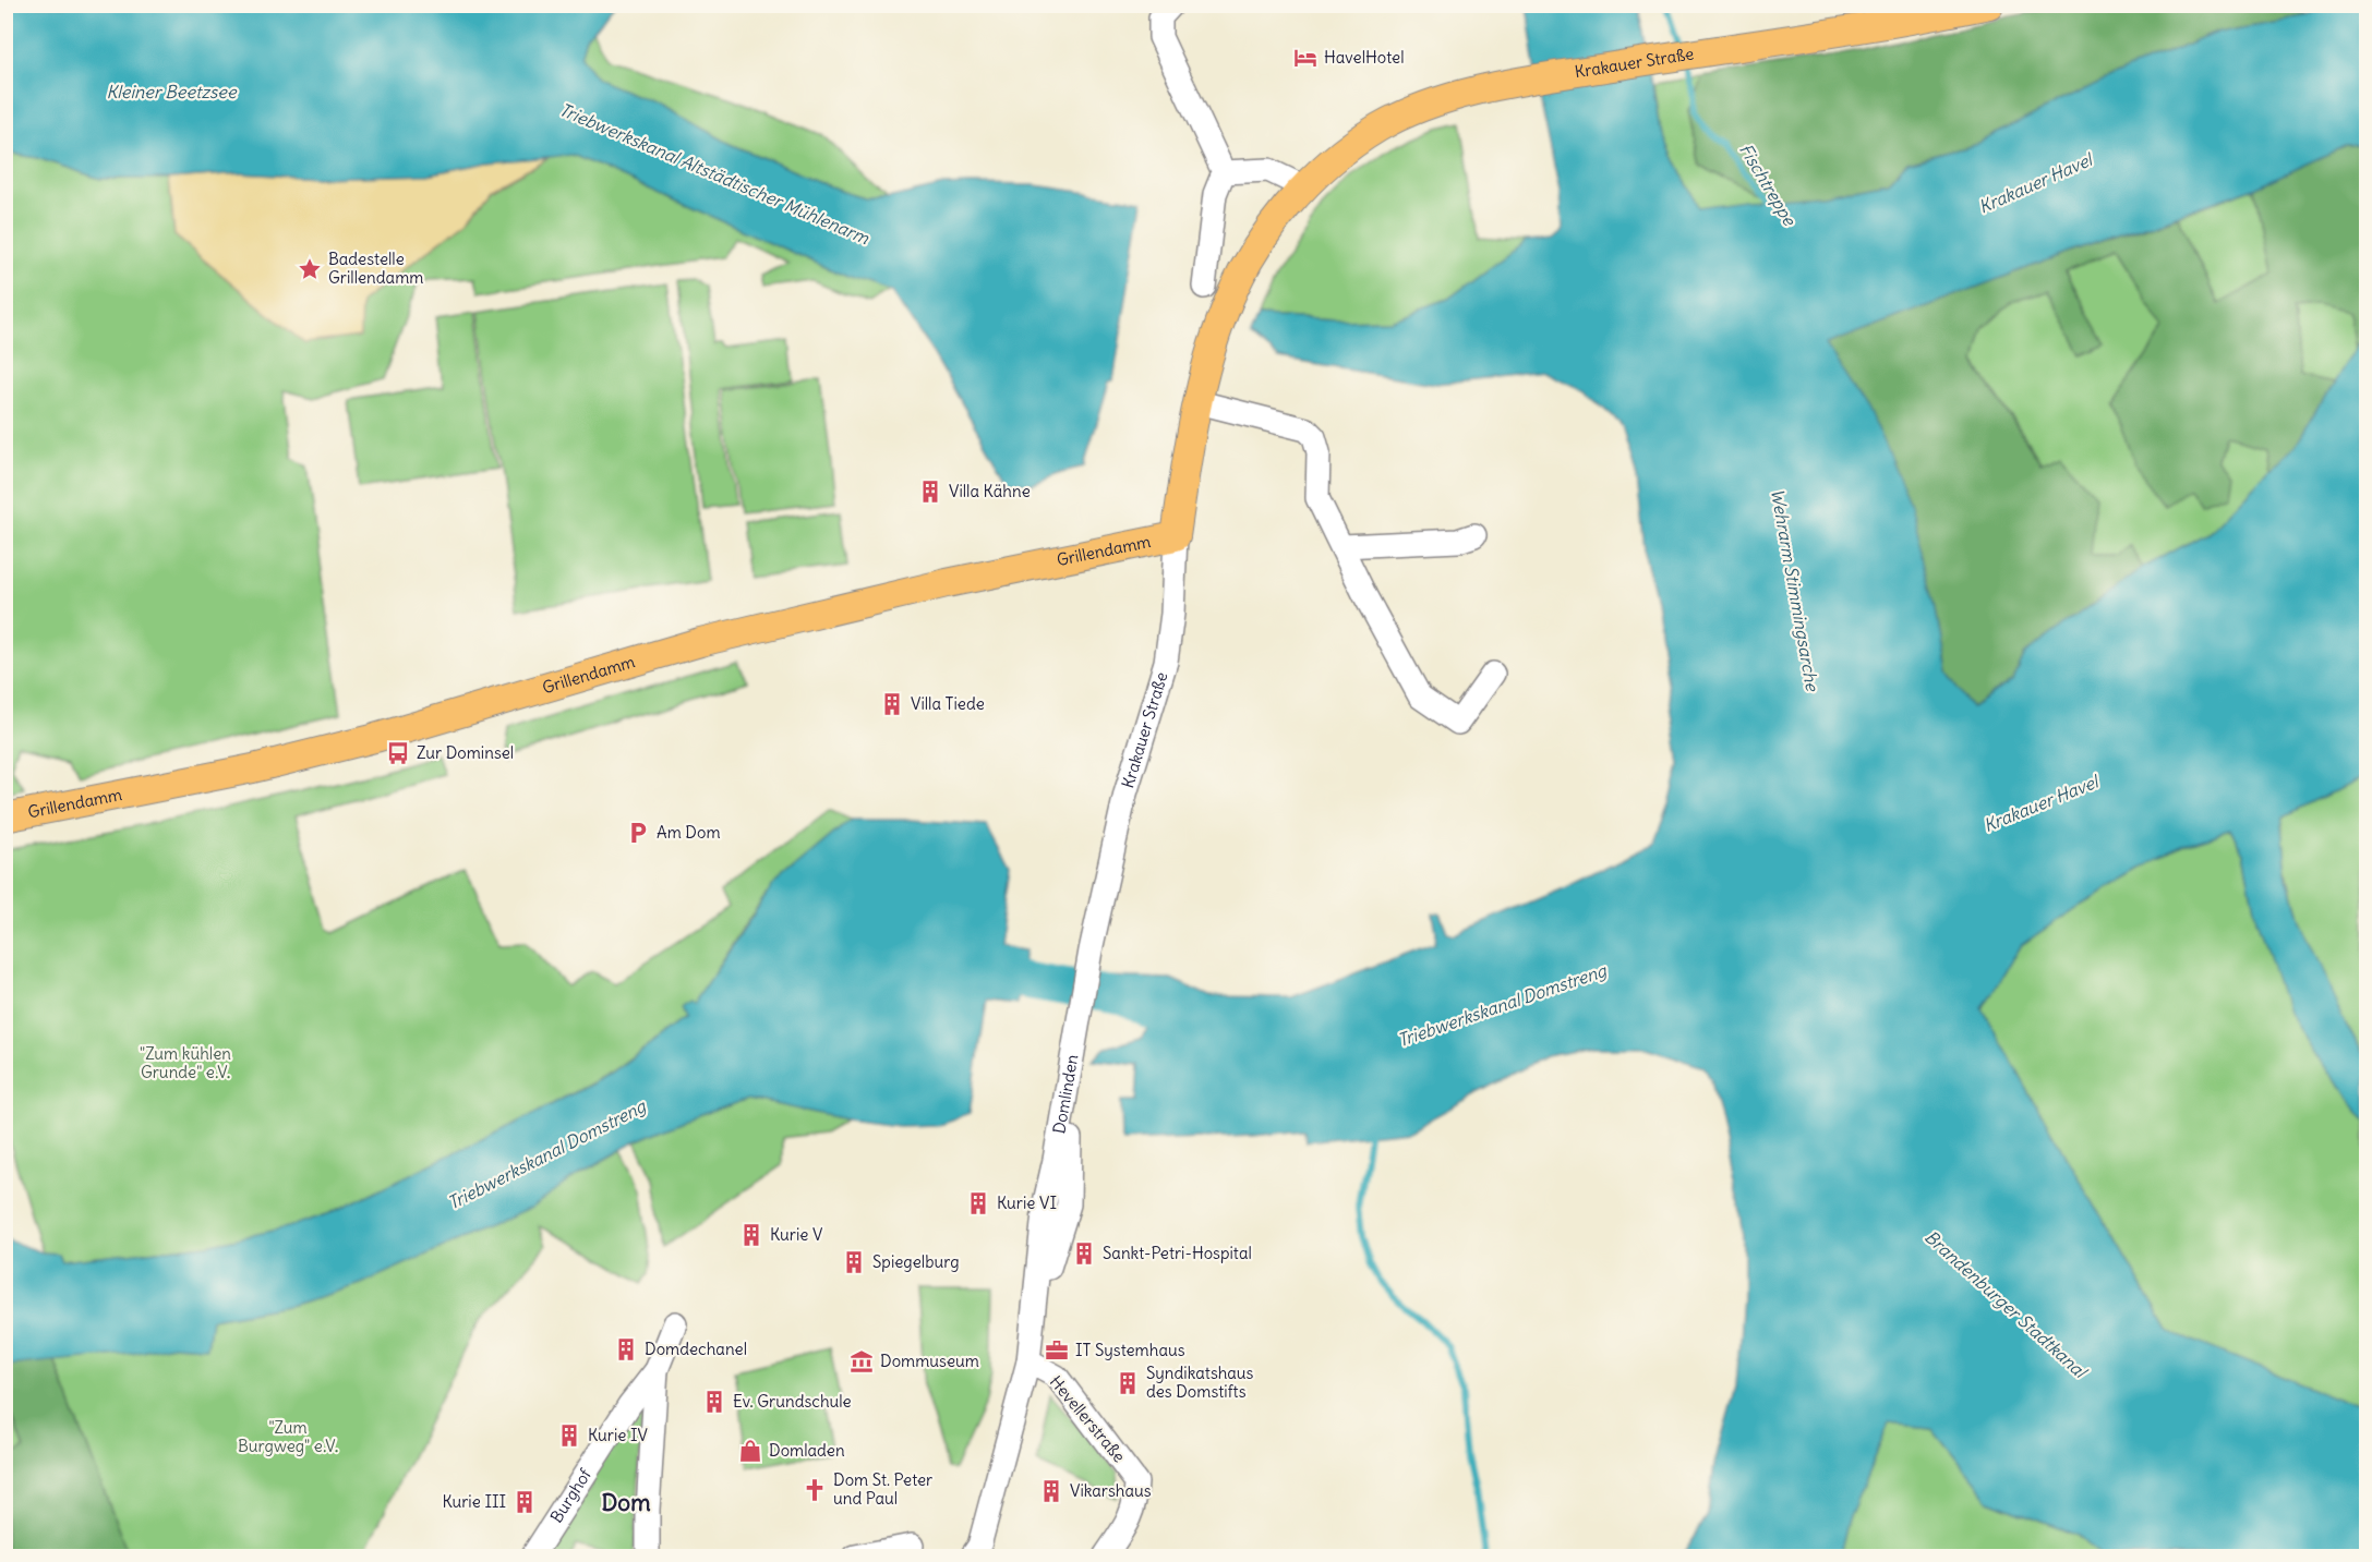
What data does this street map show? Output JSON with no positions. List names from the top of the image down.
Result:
{
  "streets": {
    "main road": ["Krakauer Straße", "Grillendamm"],
    "street": ["Domlinden", "Hevellerstraße", "Burghof"]
  },
  "crossings": [
    ["Krakauer Straße", "Grillendamm"],
    ["Krakauer Straße", "Domlinden"],
    ["Domlinden", "Hevellerstraße"]
  ],
  "districts": ["Dom"],
  "water": [
    "Kleiner Beetzsee",
    "Triebwerkskanal Altstädtischer Mühlenarm",
    "Krakauer Havel",
    "Fischtreppe",
    "Wehrarm Stimmingsarche",
    "Triebwerkskanal Domstreng",
    "Brandenburger Stadtkanal"
  ],
  "parks": ["\"Zum kühlen Grunde\" e.V.", "\"Zum Burgweg\" e.V."],
  "places": {
    "hotel": ["HavelHotel"],
    "place": ["Badestelle Grillendamm"],
    "building": [
      "Villa Kähne",
      "Villa Tiede",
      "Kurie VI",
      "Kurie V",
      "Sankt-Petri-Hospital",
      "Spiegelburg",
      "Domdechanel",
      "Syndikatshaus des Domstifts",
      "Ev. Grundschule",
      "Kurie IV",
      "Vikarshaus",
      "Kurie III"
    ],
    "bus stop": ["Zur Dominsel"],
    "parking": ["Am Dom"],
    "office": ["IT Systemhaus"],
    "museum": ["Dommuseum"],
    "shop": ["Domladen"],
    "church": ["Dom St. Peter und Paul"]
  }
}
